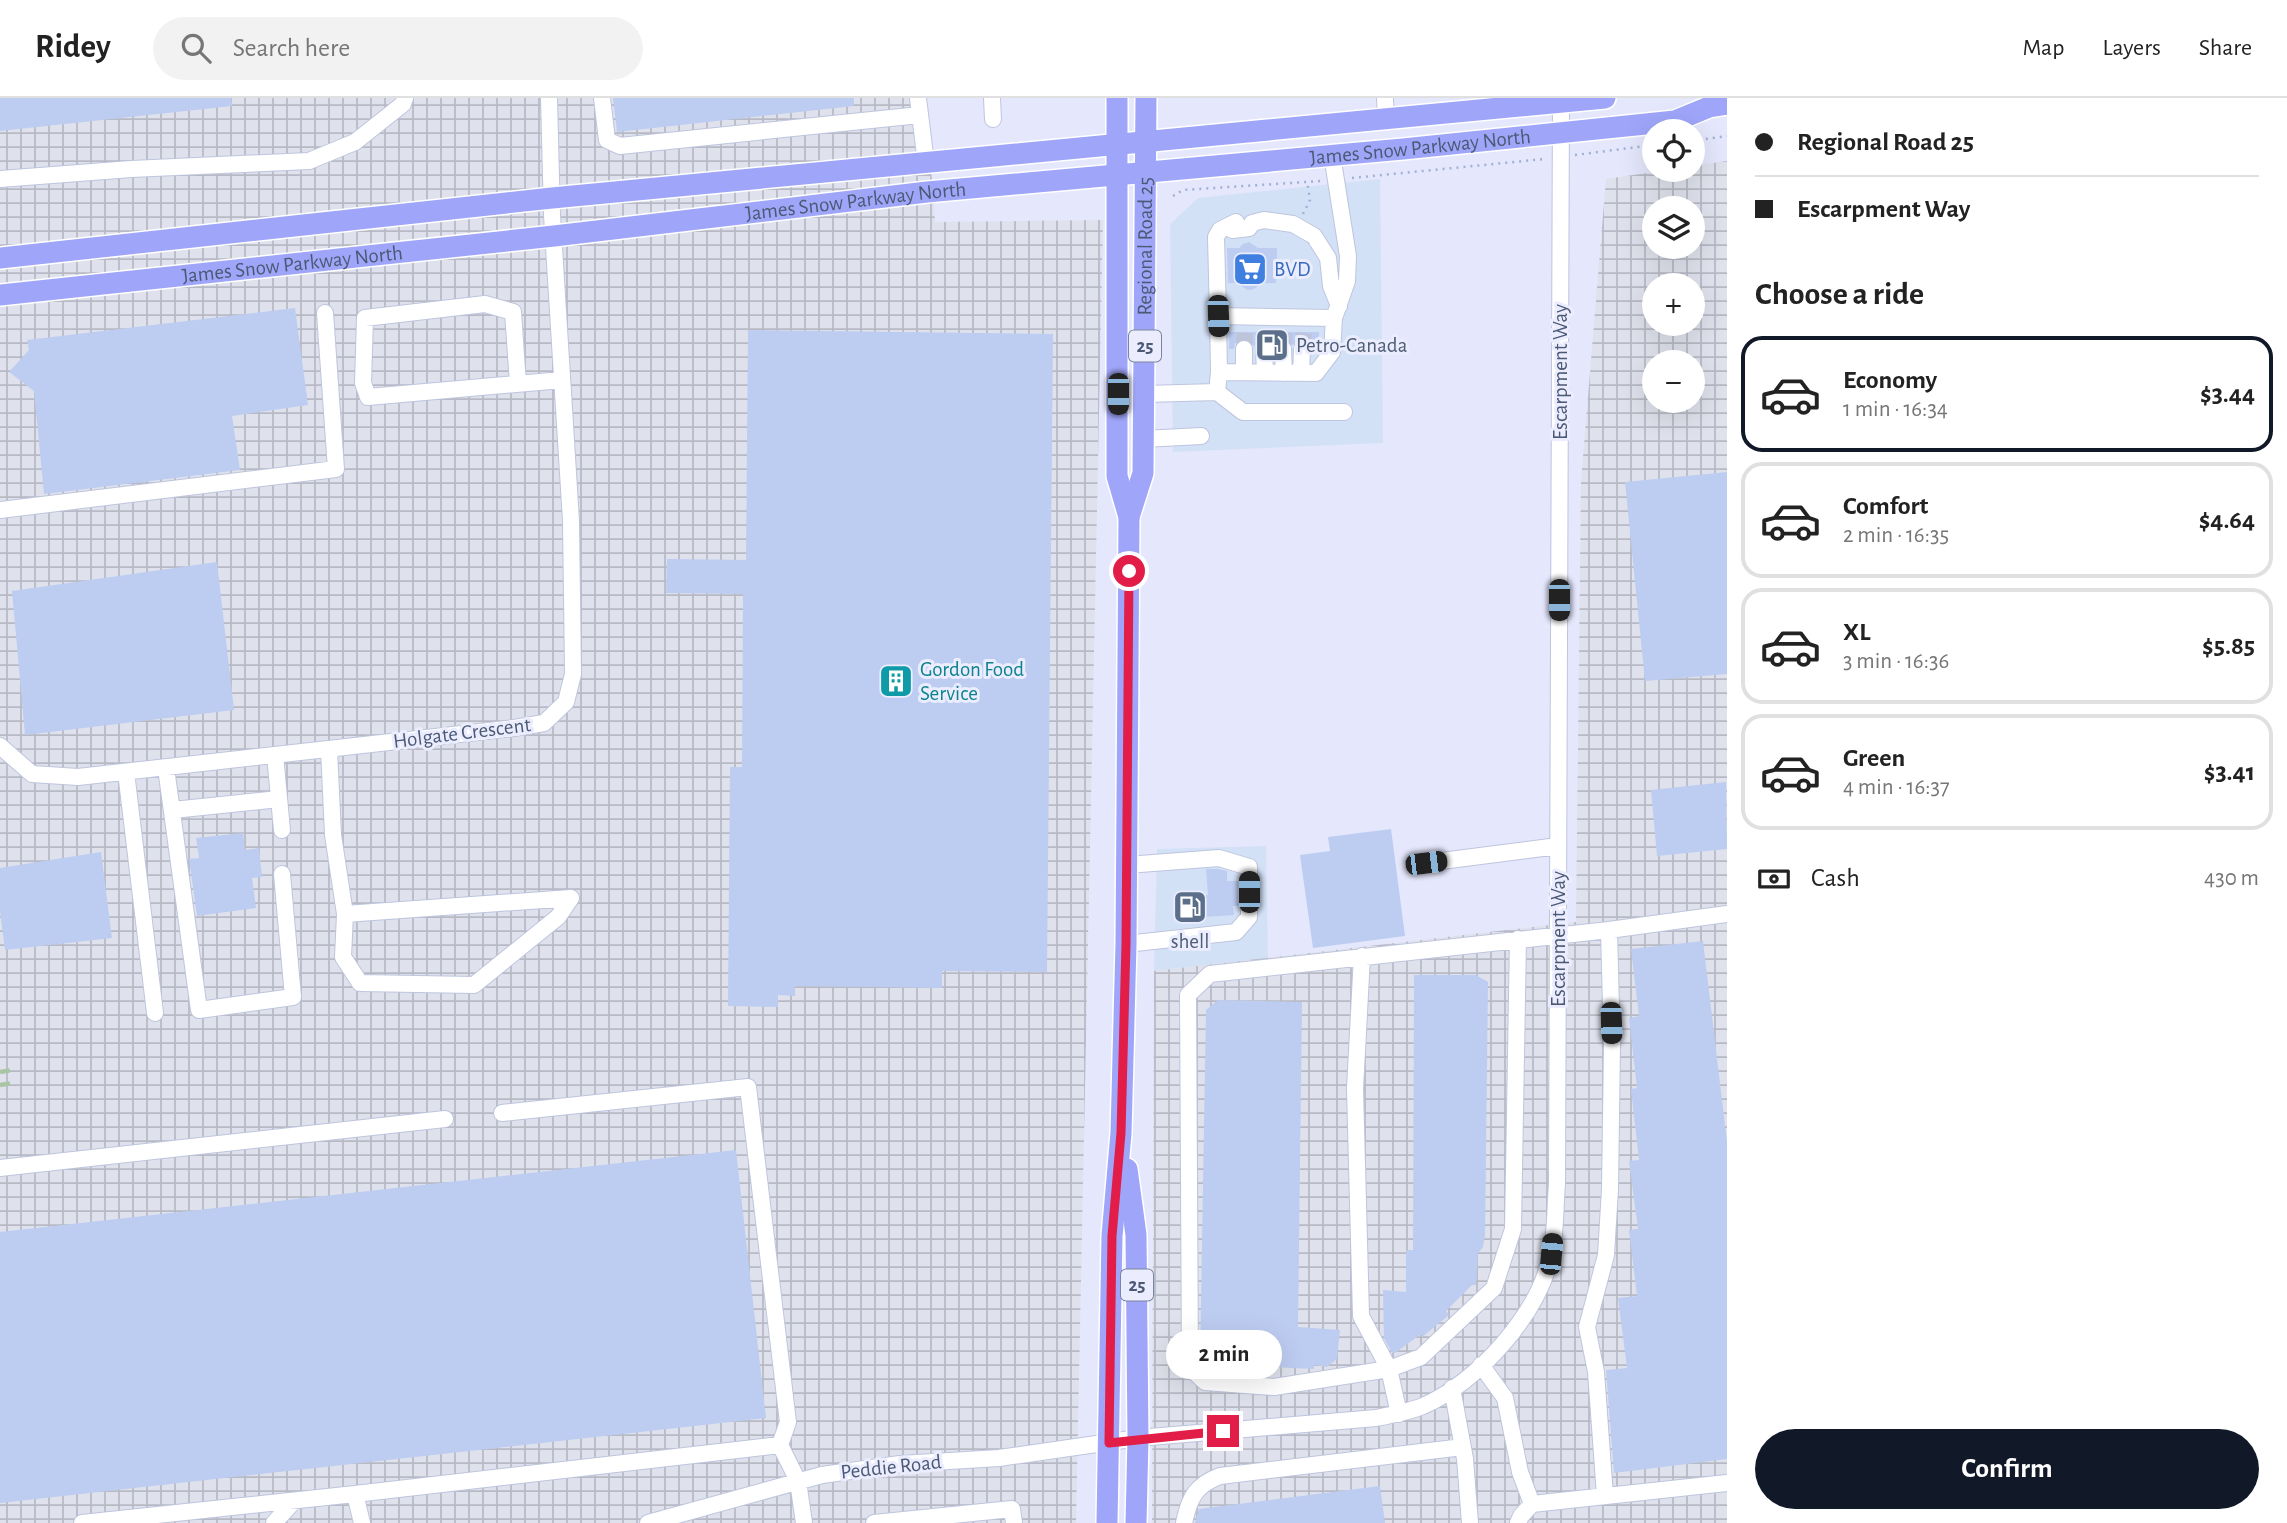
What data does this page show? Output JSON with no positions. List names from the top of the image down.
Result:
{
  "streets": {
    "main road": ["James Snow Parkway North", "Regional Road 25", "25"],
    "street": ["Escarpment Way", "Holgate Crescent", "Peddie Road"]
  },
  "crossings": [
    ["James Snow Parkway North", "Regional Road 25"],
    ["James Snow Parkway North", "Escarpment Way"],
    ["James Snow Parkway North", "Holgate Crescent"],
    ["Regional Road 25", "Escarpment Way"],
    ["Regional Road 25", "Peddie Road"],
    ["Escarpment Way", "Peddie Road"]
  ],
  "places": {
    "supermarket": ["BVD"],
    "fuel station": ["Petro-Canada", "shell"],
    "building": ["Gordon Food Service"]
  },
  "page": {
    "header": "Ridey",
    "search": "Search here",
    "nav": ["Map", "Layers", "Share"],
    "banner": ["Regional Road 25", "Escarpment Way"],
    "map_buttons": ["+", "−"],
    "heading": "Choose a ride",
    "list": [
      {
        "name": "Economy",
        "note": "1 min · 16:34",
        "value": "$3.44"
      },
      {
        "name": "Comfort",
        "note": "2 min · 16:35",
        "value": "$4.64"
      },
      {
        "name": "XL",
        "note": "3 min · 16:36",
        "value": "$5.85"
      },
      {
        "name": "Green",
        "note": "4 min · 16:37",
        "value": "$3.41"
      }
    ],
    "pay": ["Cash", "430 m"],
    "bubble": "2 min",
    "buttons": "Confirm"
  }
}
